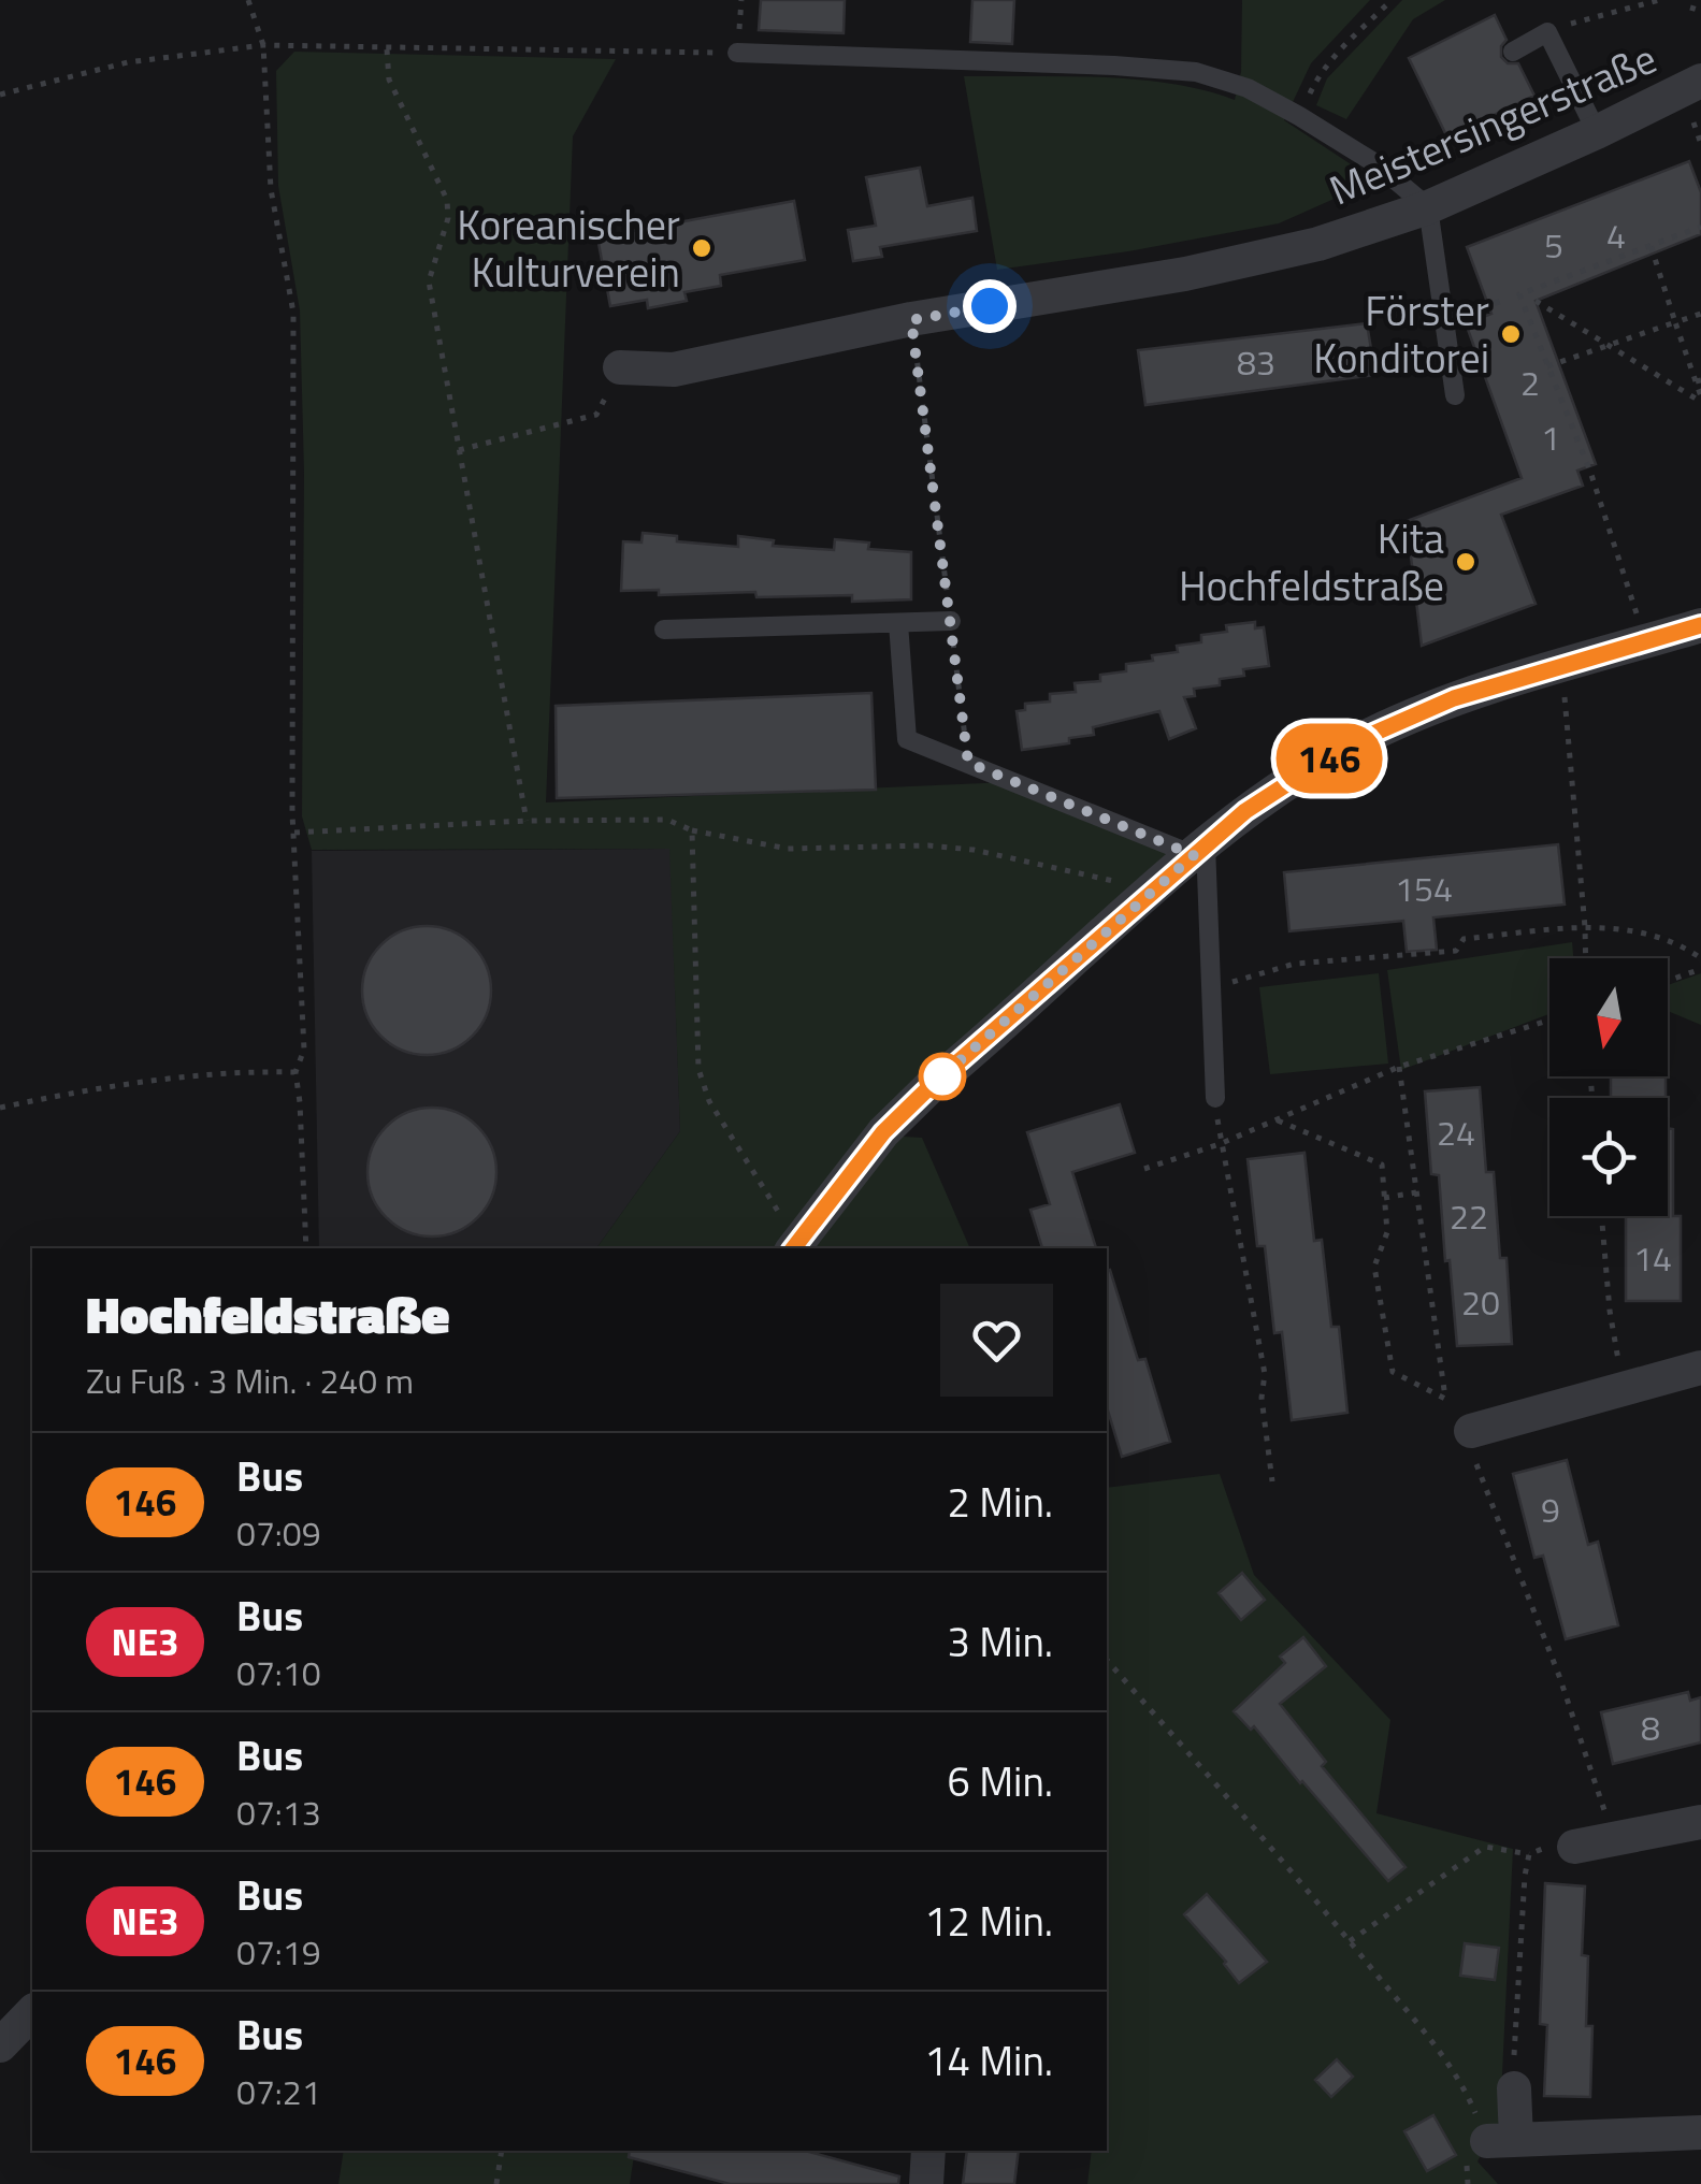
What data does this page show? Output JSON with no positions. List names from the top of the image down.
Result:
{
  "streets": {
    "street": ["Meistersingerstraße"]
  },
  "places": ["Koreanischer Kulturverein", "Förster Konditorei", "Kita Hochfeldstraße"],
  "lines": ["bus line 146"],
  "house_numbers": [
    "4",
    "5",
    "83",
    "2",
    "1",
    "154",
    "24",
    "22",
    "14",
    "20",
    "9",
    "8"
  ],
  "north": "bottom",
  "page": {
    "on_map": "146",
    "heading": ["Hochfeldstraße", "Zu Fuß · 3 Min. · 240 m"],
    "list": [
      {
        "mark": "146",
        "name": "Bus",
        "note": "07:09",
        "value": "2 Min."
      },
      {
        "mark": "NE3",
        "name": "Bus",
        "note": "07:10",
        "value": "3 Min."
      },
      {
        "mark": "146",
        "name": "Bus",
        "note": "07:13",
        "value": "6 Min."
      },
      {
        "mark": "NE3",
        "name": "Bus",
        "note": "07:19",
        "value": "12 Min."
      },
      {
        "mark": "146",
        "name": "Bus",
        "note": "07:21",
        "value": "14 Min."
      }
    ]
  }
}
